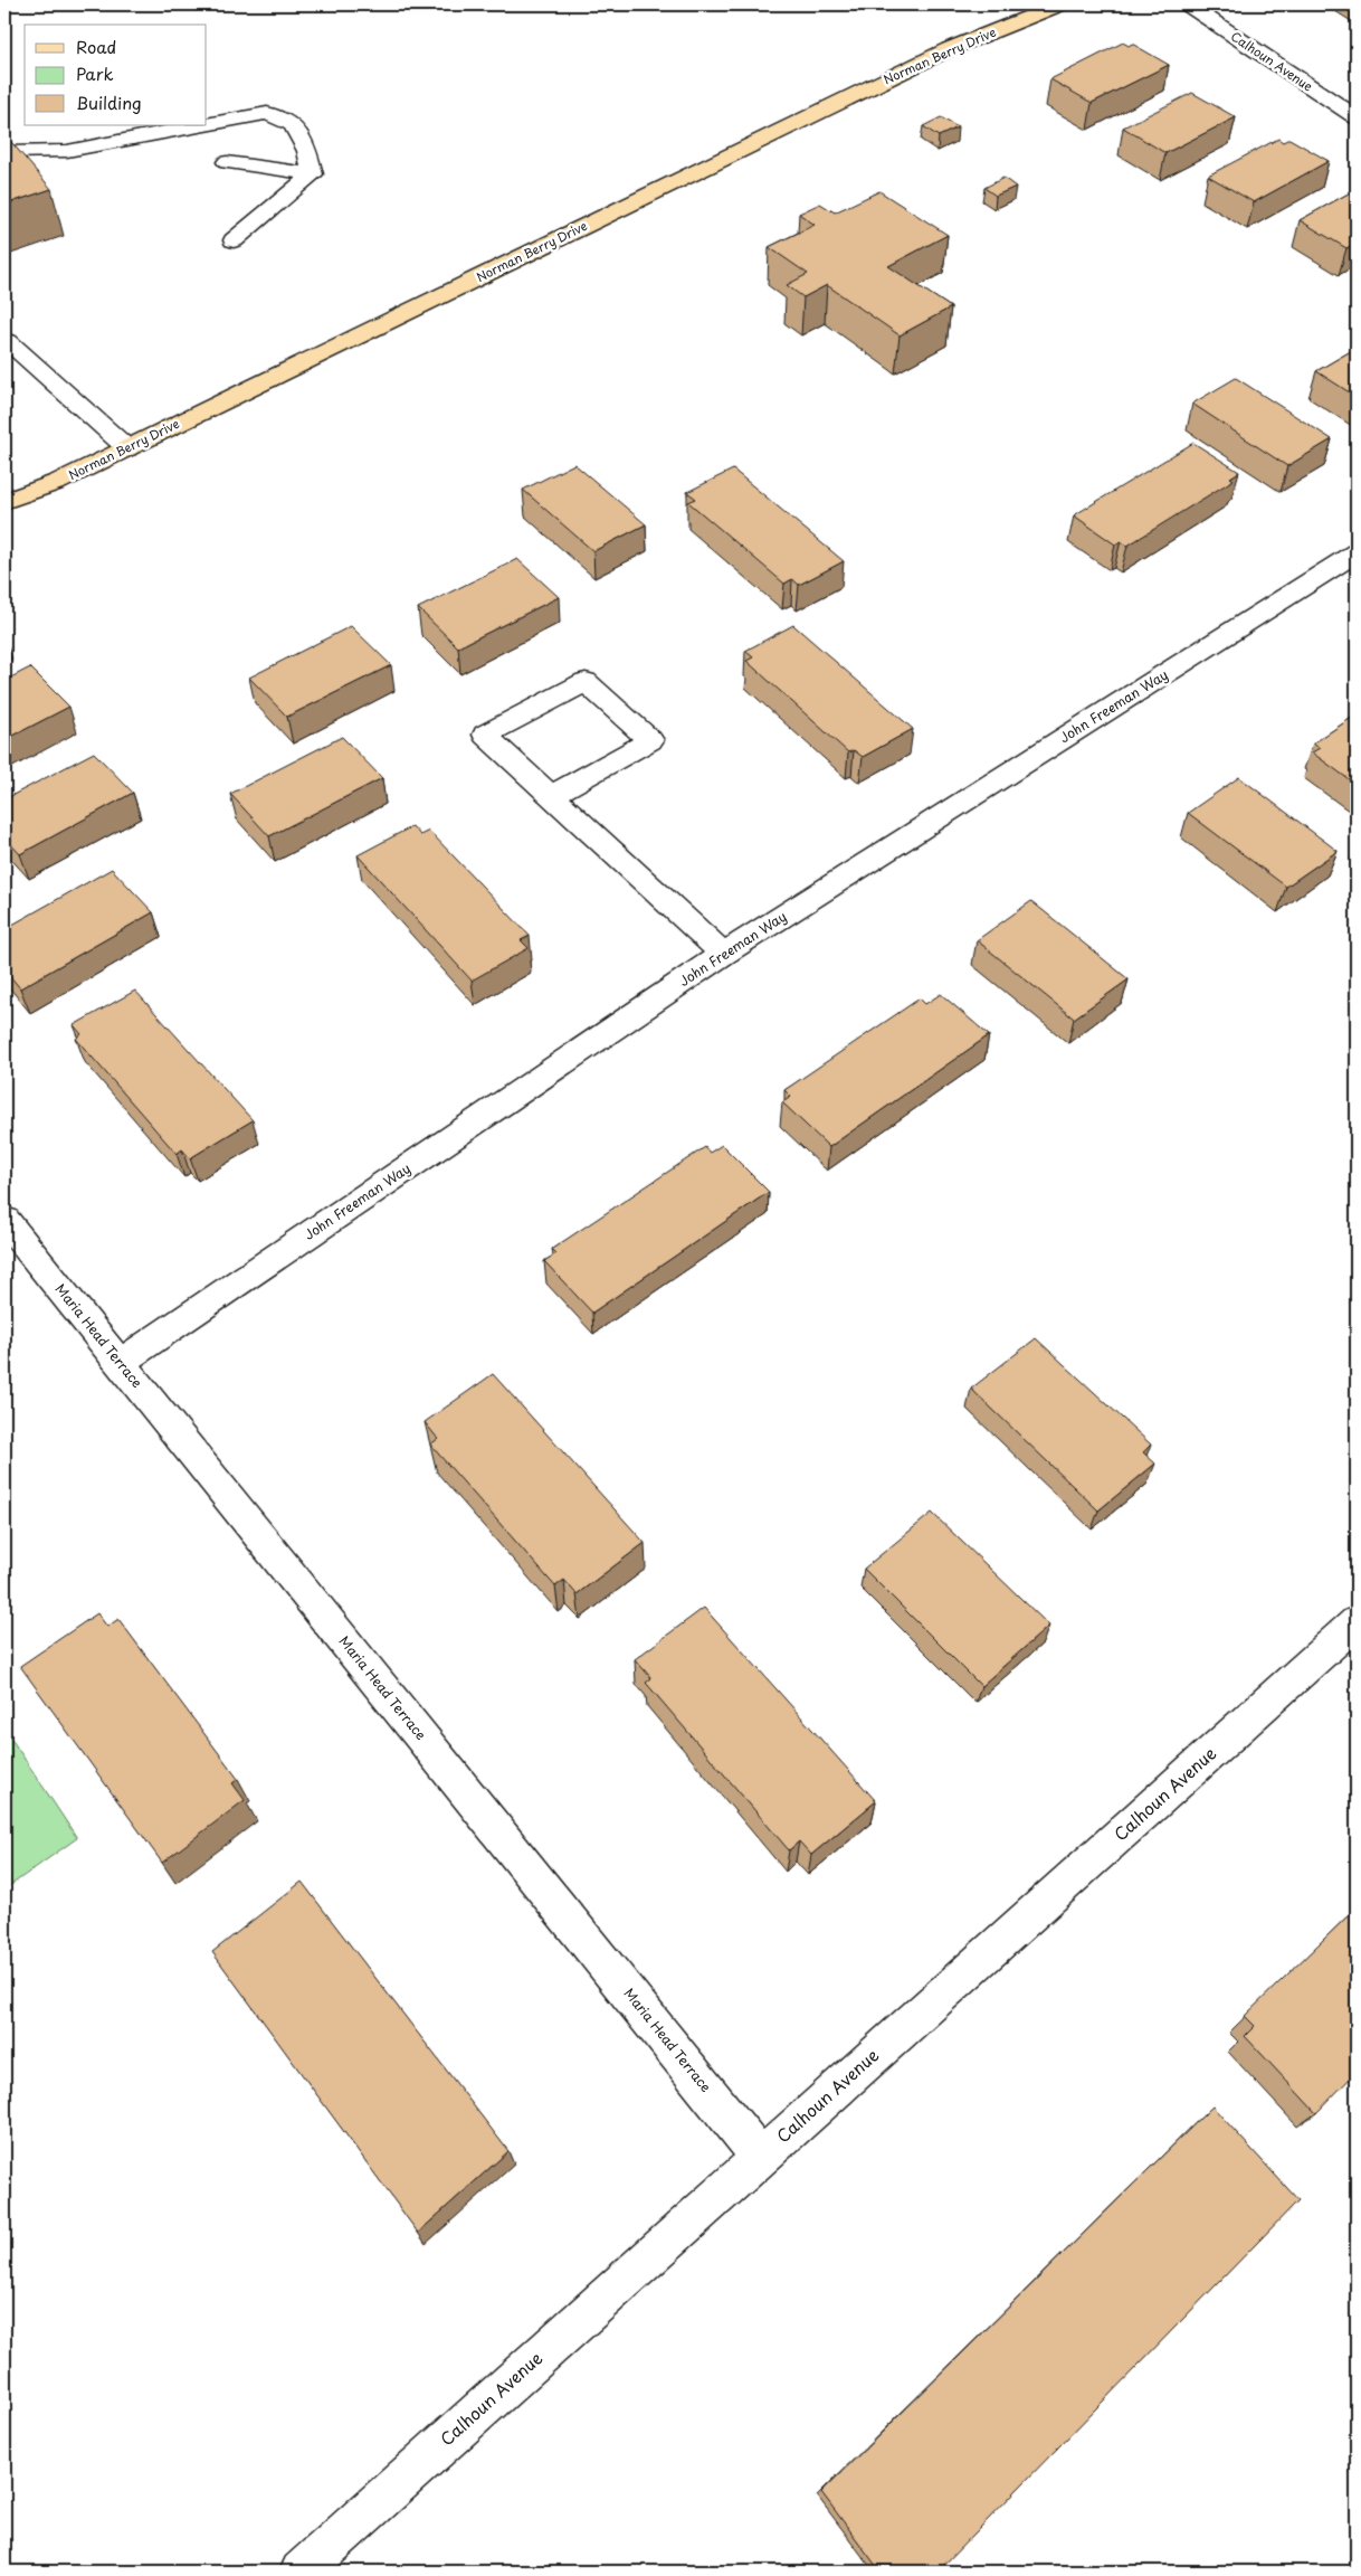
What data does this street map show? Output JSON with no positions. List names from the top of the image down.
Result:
{
  "streets": {
    "main road": ["Norman Berry Drive"],
    "street": ["Calhoun Avenue", "John Freeman Way", "Maria Head Terrace"]
  },
  "crossings": [
    ["Calhoun Avenue", "Maria Head Terrace"],
    ["John Freeman Way", "Maria Head Terrace"]
  ],
  "legend": ["Road", "Park", "Building"]
}
